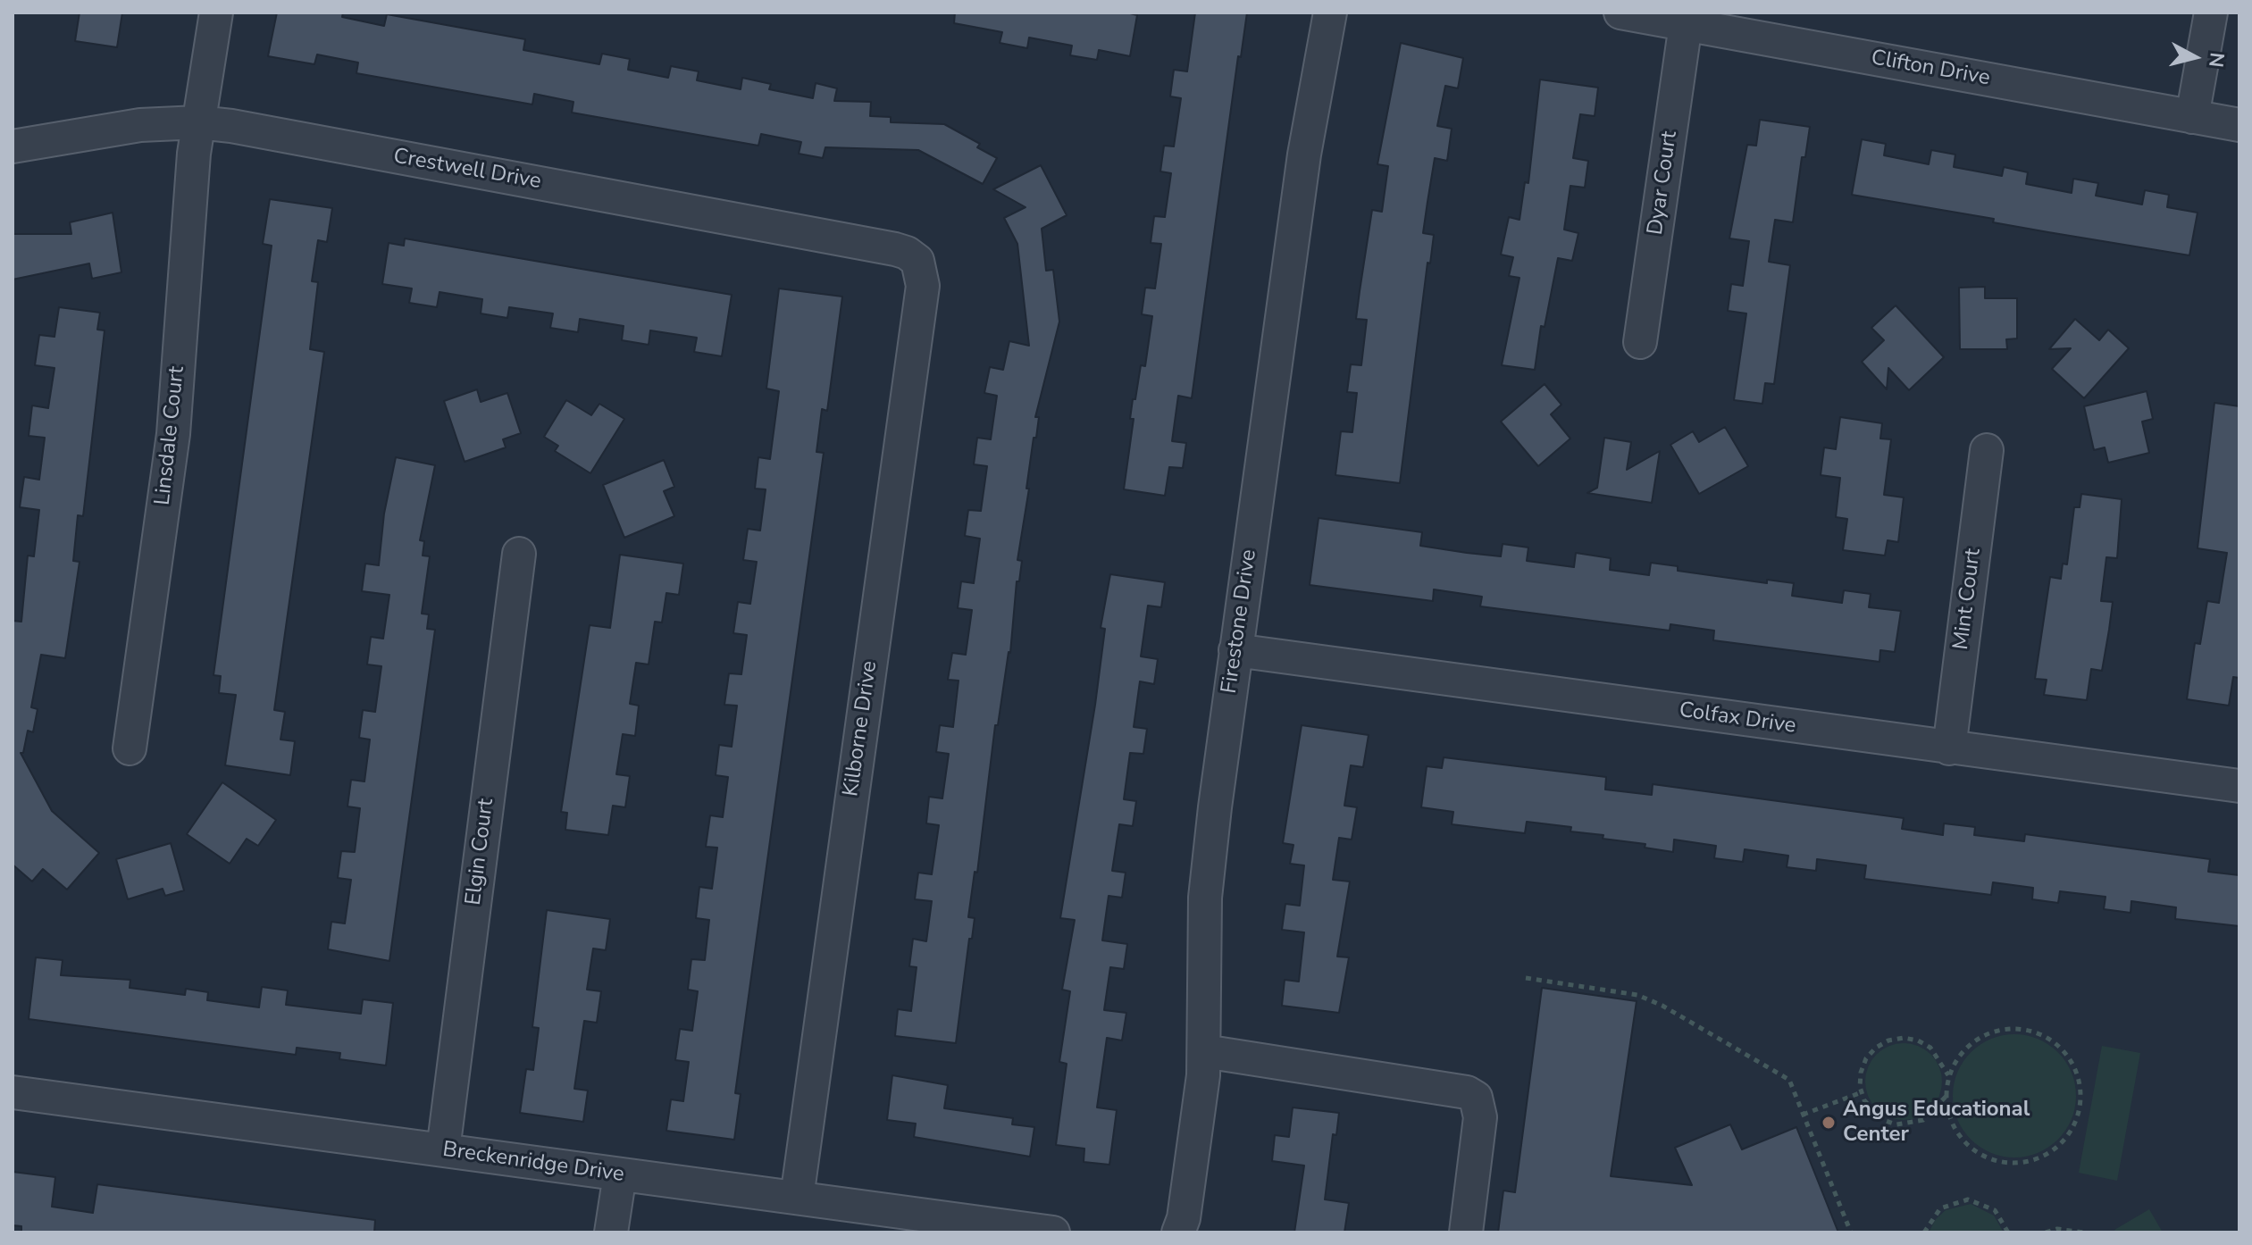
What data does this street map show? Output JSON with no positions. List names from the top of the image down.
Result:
{
  "streets": {
    "street": [
      "Clifton Drive",
      "Crestwell Drive",
      "Dyar Court",
      "Linsdale Court",
      "Mint Court",
      "Firestone Drive",
      "Colfax Drive",
      "Kilborne Drive",
      "Elgin Court",
      "Breckenridge Drive"
    ]
  },
  "crossings": [
    ["Clifton Drive", "Dyar Court"],
    ["Crestwell Drive", "Linsdale Court"],
    ["Crestwell Drive", "Kilborne Drive"],
    ["Mint Court", "Colfax Drive"],
    ["Firestone Drive", "Colfax Drive"],
    ["Kilborne Drive", "Breckenridge Drive"],
    ["Elgin Court", "Breckenridge Drive"]
  ],
  "places": ["Angus Educational Center"],
  "north": "right"
}
